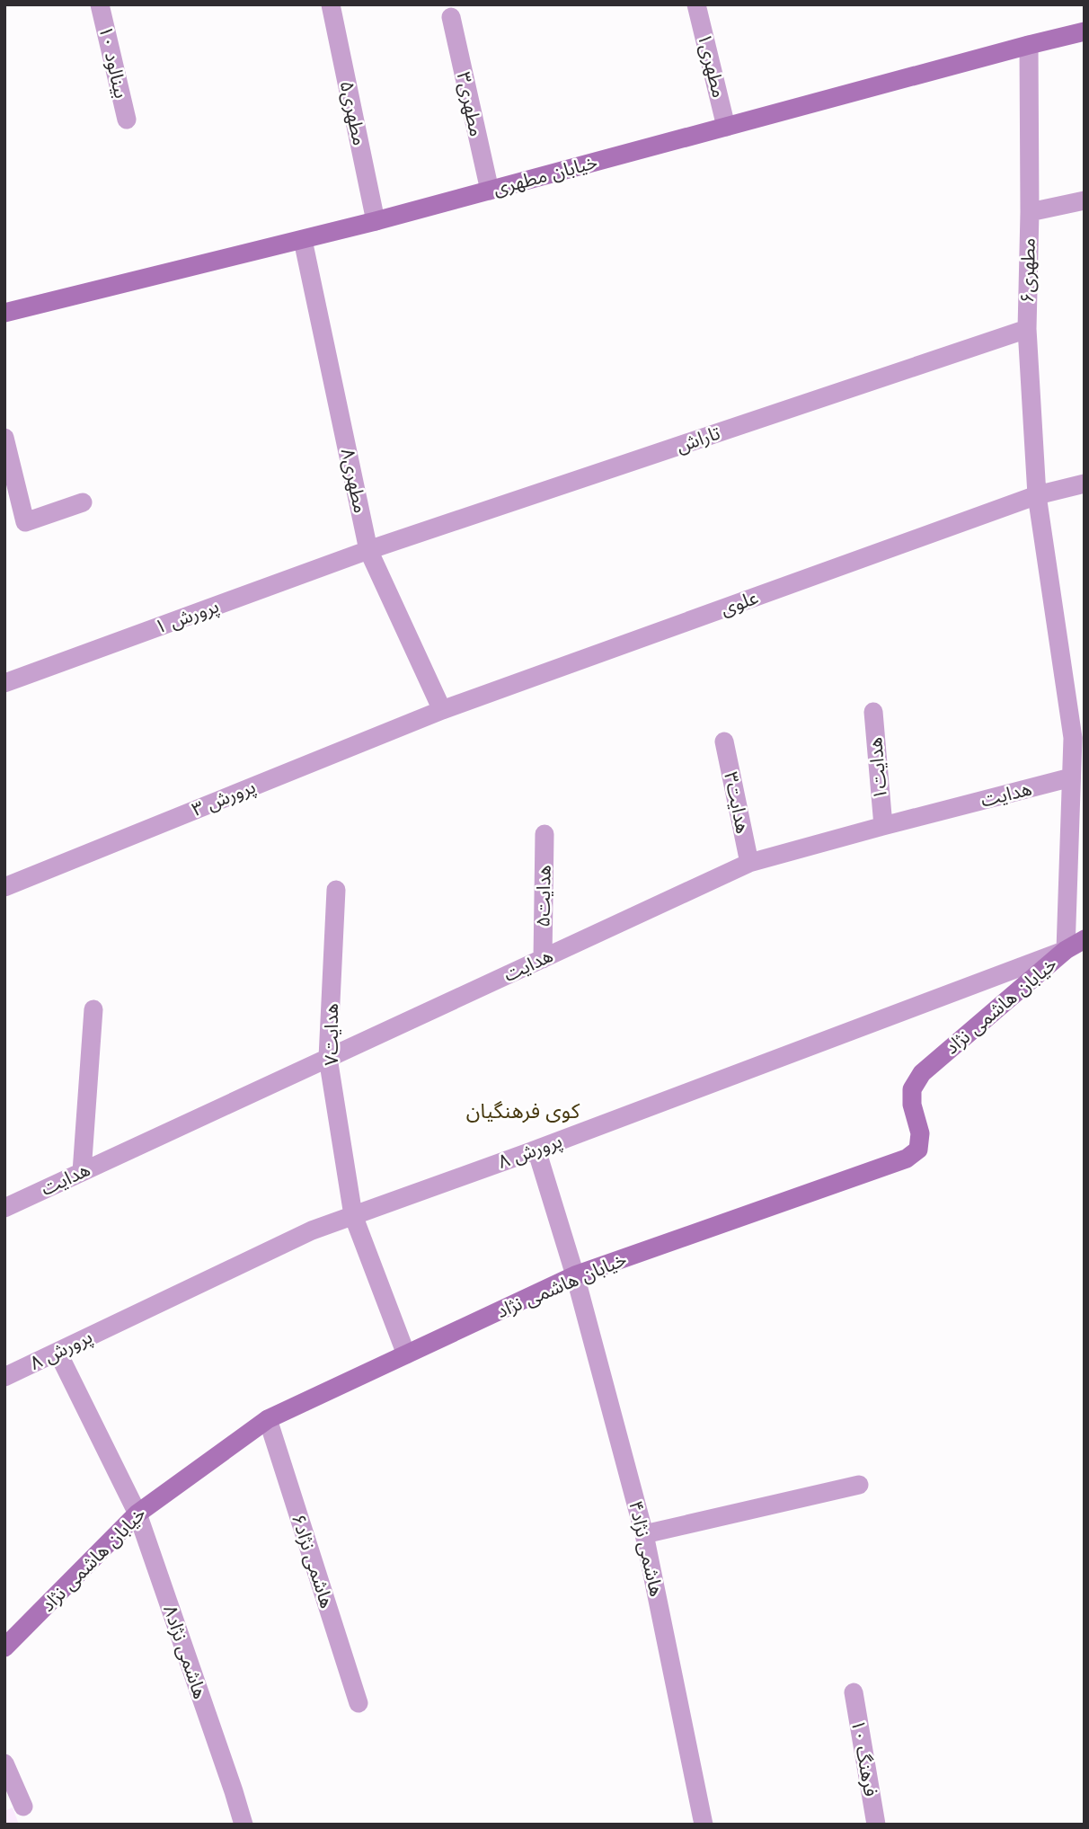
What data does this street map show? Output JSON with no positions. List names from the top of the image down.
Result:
{
  "streets": {
    "street": [
      "بینالود ۱۰",
      "مطهری۱",
      "مطهری۳",
      "مطهری۵",
      "خیابان مطهری",
      "مطهری۶",
      "تاراش",
      "مطهری۸",
      "علوی",
      "پرورش ۱",
      "هدایت۱",
      "هدایت",
      "پرورش ۳",
      "هدایت۳",
      "هدایت۵",
      "خیابان هاشمی نژاد",
      "هدایت۷",
      "پرورش ۸",
      "هاشمی نژاد۴",
      "هاشمی نژاد۶",
      "هاشمی نژاد۸",
      "فرهنگ ۱۰"
    ]
  },
  "crossings": [
    ["مطهری۱", "خیابان مطهری"],
    ["مطهری۳", "خیابان مطهری"],
    ["مطهری۵", "خیابان مطهری"],
    ["خیابان مطهری", "مطهری۶"],
    ["خیابان مطهری", "مطهری۸"],
    ["مطهری۶", "تاراش"],
    ["مطهری۶", "علوی"],
    ["مطهری۶", "هدایت"],
    ["مطهری۶", "خیابان هاشمی نژاد"],
    ["مطهری۶", "پرورش ۸"],
    ["تاراش", "مطهری۸"],
    ["تاراش", "پرورش ۱"],
    ["مطهری۸", "علوی"],
    ["مطهری۸", "پرورش ۱"],
    ["مطهری۸", "پرورش ۳"],
    ["علوی", "پرورش ۳"],
    ["هدایت۱", "هدایت"],
    ["هدایت", "هدایت۳"],
    ["هدایت", "هدایت۵"],
    ["هدایت", "هدایت۷"],
    ["خیابان هاشمی نژاد", "هدایت۷"],
    ["خیابان هاشمی نژاد", "پرورش ۸"],
    ["خیابان هاشمی نژاد", "هاشمی نژاد۴"],
    ["خیابان هاشمی نژاد", "هاشمی نژاد۶"],
    ["خیابان هاشمی نژاد", "هاشمی نژاد۸"],
    ["هدایت۷", "پرورش ۸"],
    ["پرورش ۸", "هاشمی نژاد۴"],
    ["پرورش ۸", "هاشمی نژاد۸"]
  ],
  "districts": ["کوی فرهنگیان"]
}
